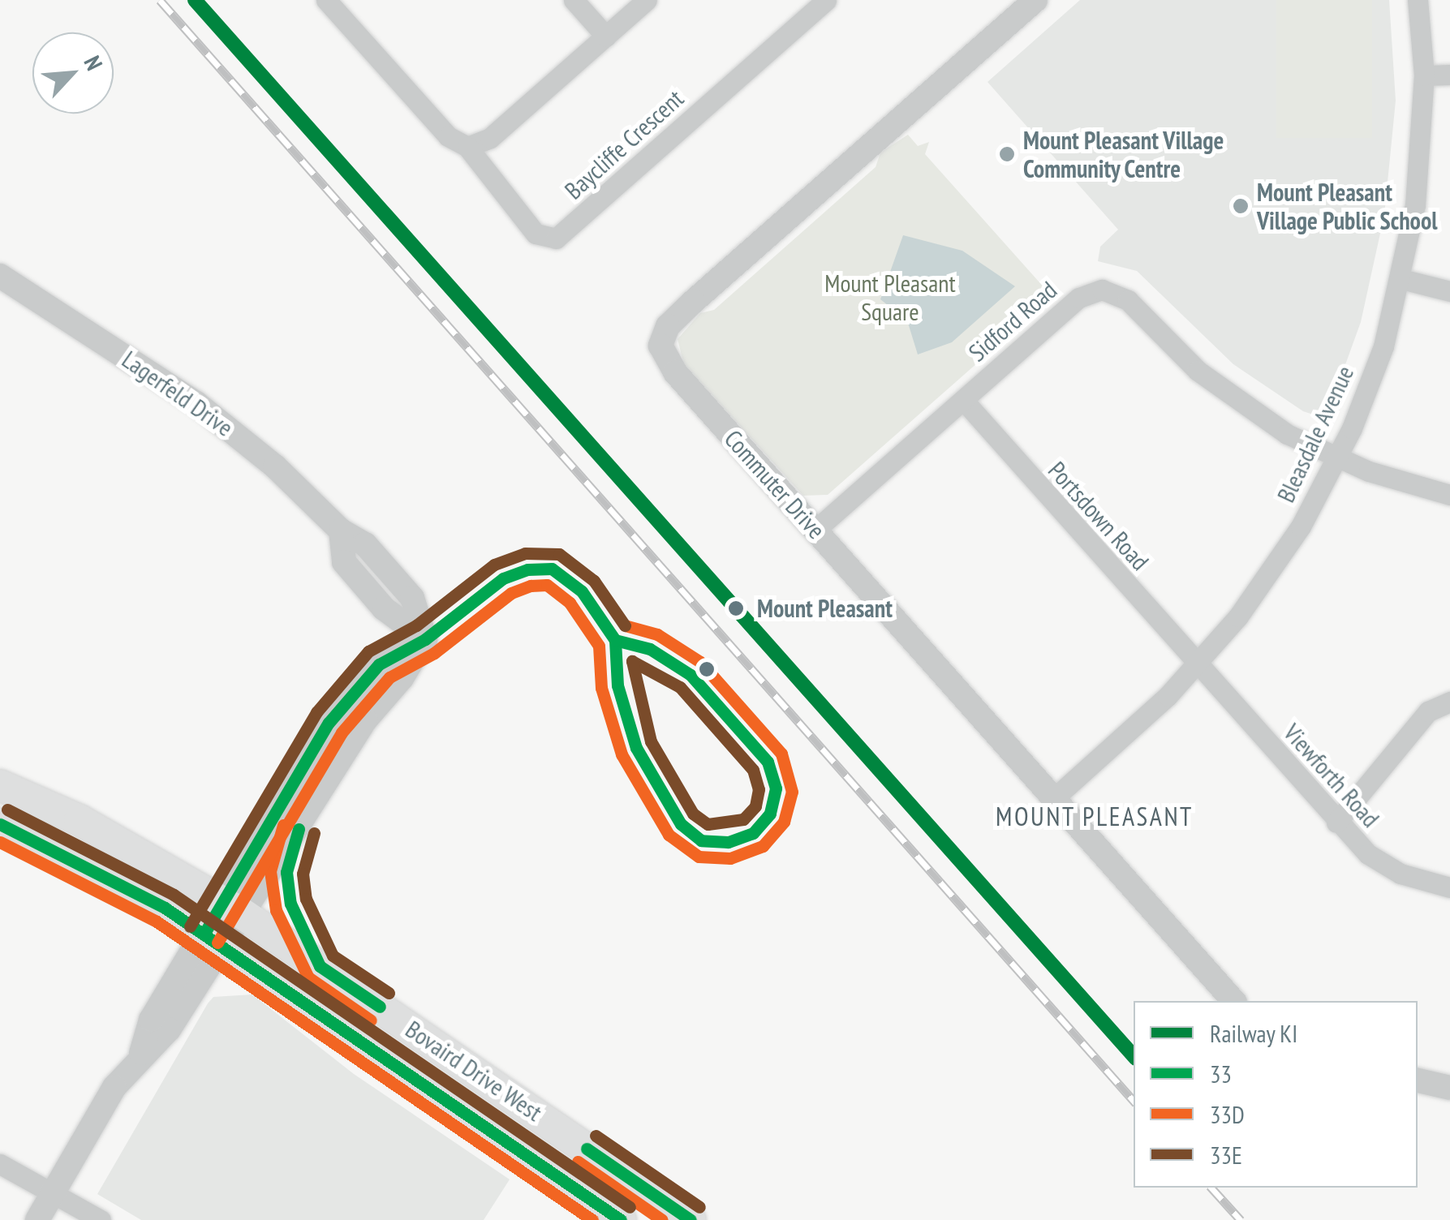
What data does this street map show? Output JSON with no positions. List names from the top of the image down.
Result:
{
  "streets": {
    "main road": ["Bovaird Drive West"],
    "street": [
      "Baycliffe Crescent",
      "Sidford Road",
      "Lagerfeld Drive",
      "Bleasdale Avenue",
      "Commuter Drive",
      "Portsdown Road",
      "Viewforth Road"
    ]
  },
  "crossings": [
    ["Sidford Road", "Bleasdale Avenue"],
    ["Sidford Road", "Commuter Drive"],
    ["Sidford Road", "Portsdown Road"],
    ["Lagerfeld Drive", "Bovaird Drive West"],
    ["Bleasdale Avenue", "Commuter Drive"],
    ["Bleasdale Avenue", "Portsdown Road"],
    ["Bleasdale Avenue", "Viewforth Road"],
    ["Portsdown Road", "Viewforth Road"]
  ],
  "districts": ["MOUNT PLEASANT"],
  "parks": ["Mount Pleasant Square"],
  "places": ["Mount Pleasant Village Community Centre", "Mount Pleasant Village Public School", "Mount Pleasant"],
  "lines": [
    "rail line KI",
    "transit line 33E",
    "transit line 33",
    "transit line 33D"
  ],
  "legend": [
    "Railway KI",
    "33",
    "33D",
    "33E"
  ],
  "north": "top right"
}
